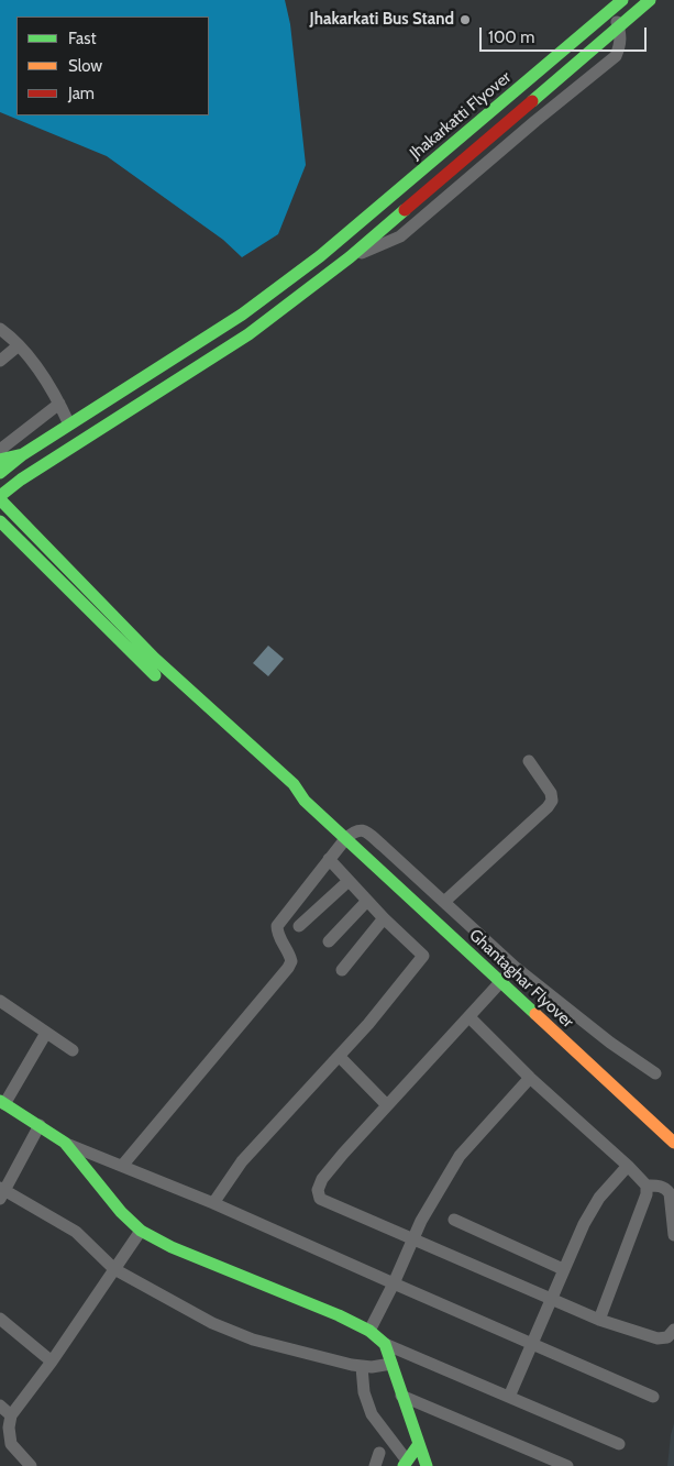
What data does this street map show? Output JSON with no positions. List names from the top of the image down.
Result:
{
  "streets": {
    "main road": ["Jhakarkatti Flyover", "Ghantaghar Flyover"]
  },
  "places": ["Jhakarkati Bus Stand"],
  "legend": ["Fast", "Slow", "Jam"],
  "scale_bar": "100 m"
}
